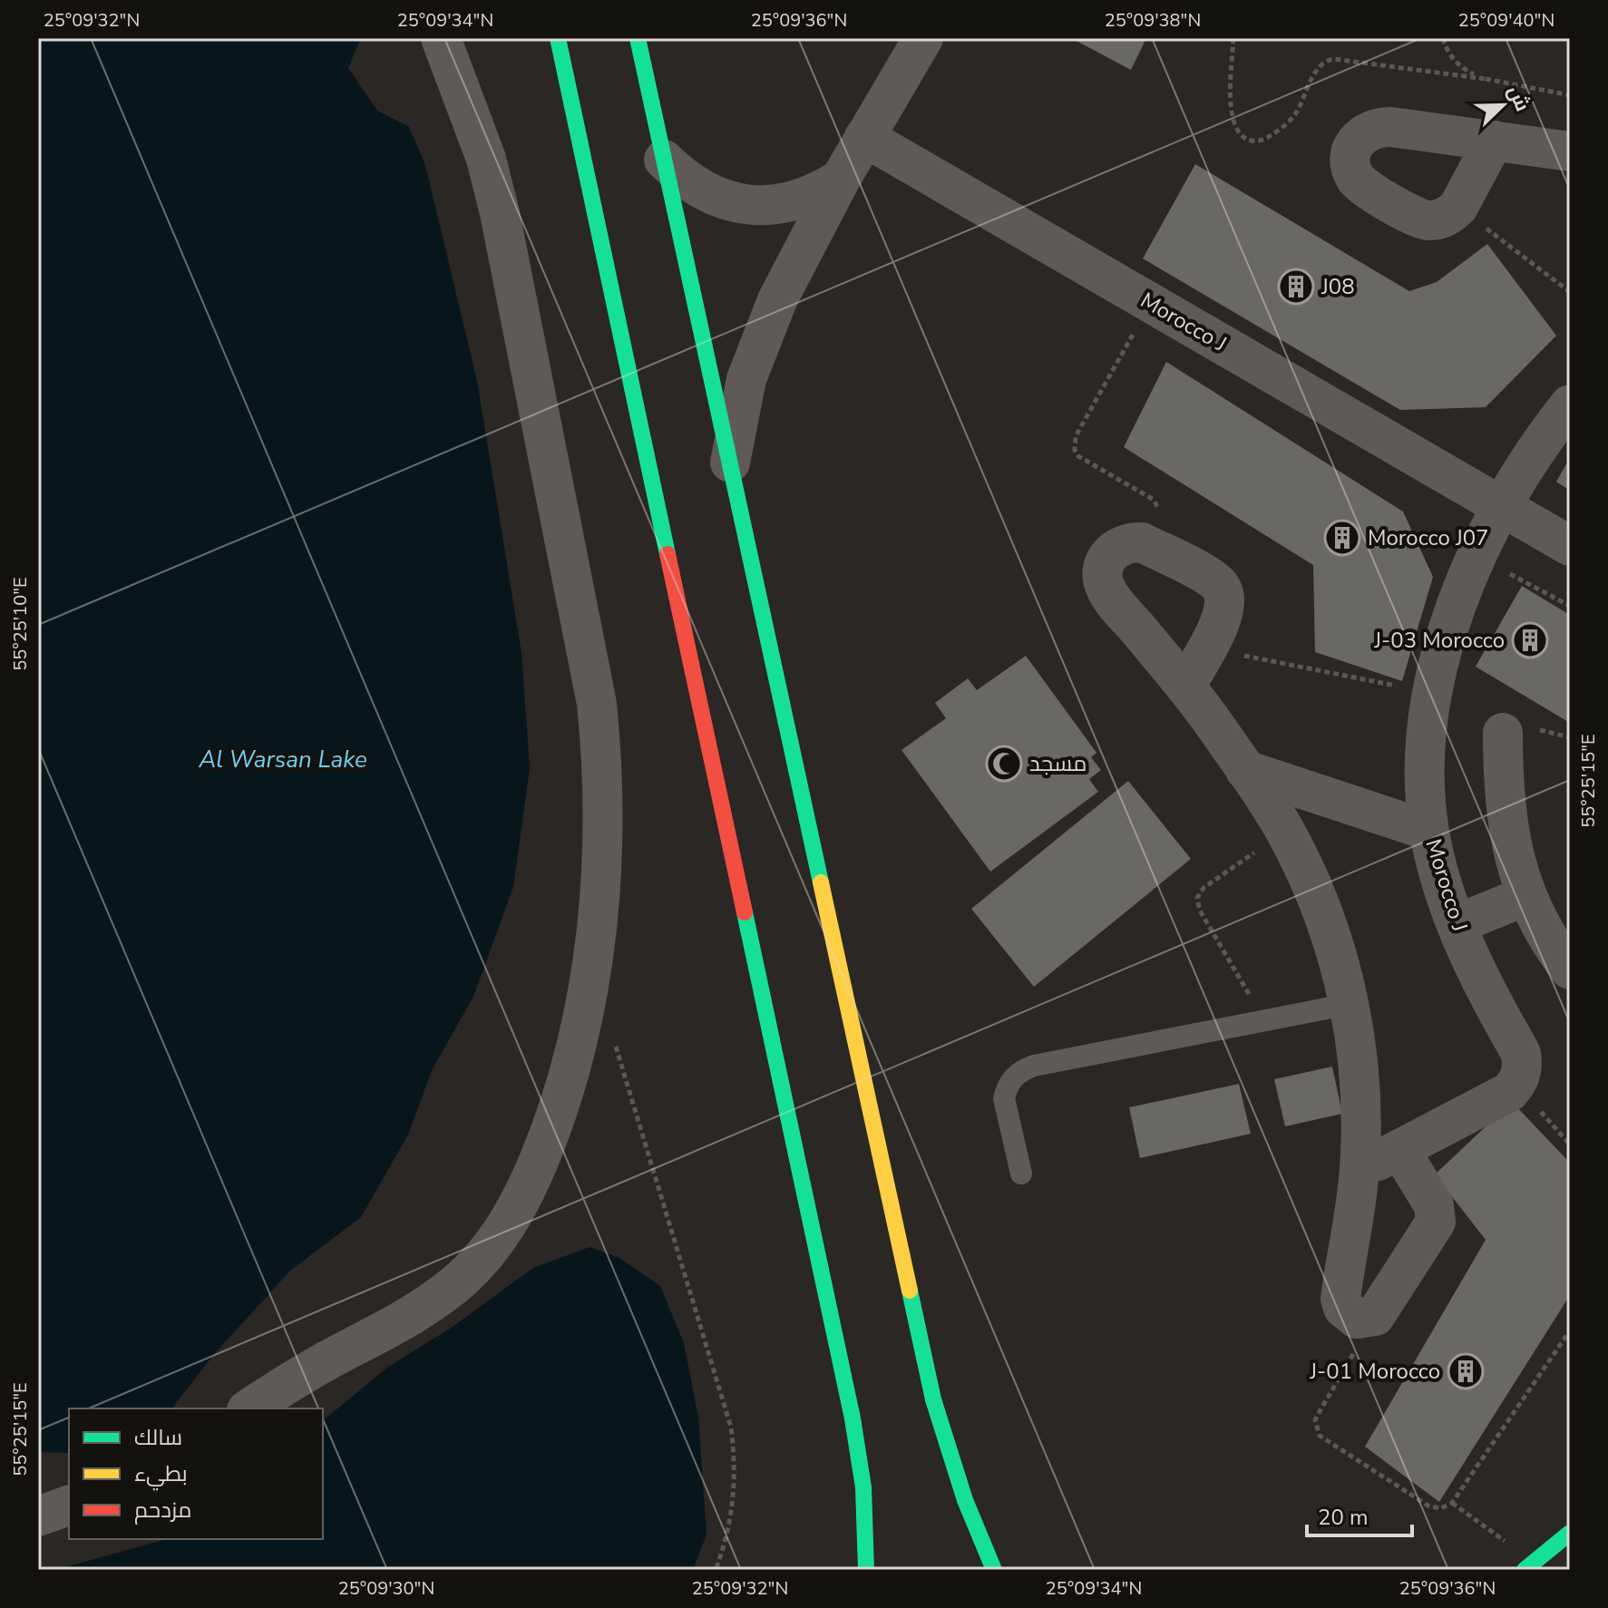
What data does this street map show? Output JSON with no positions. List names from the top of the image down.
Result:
{
  "streets": {
    "street": ["Morocco J"]
  },
  "water": ["Al Warsan Lake"],
  "places": {
    "building": [
      "J08",
      "Morocco J07",
      "J-03 Morocco",
      "J-01 Morocco"
    ],
    "mosque": ["مسجد"]
  },
  "legend": ["سالك", "بطيء", "مزدحم"],
  "scale_bar": "20 m",
  "north": "top right",
  "coordinates": [
    "25°09'32\"N",
    "25°09'34\"N",
    "25°09'36\"N",
    "25°09'38\"N",
    "25°09'40\"N",
    "55°25'10\"E",
    "55°25'15\"E",
    "25°09'30\"N"
  ]
}
